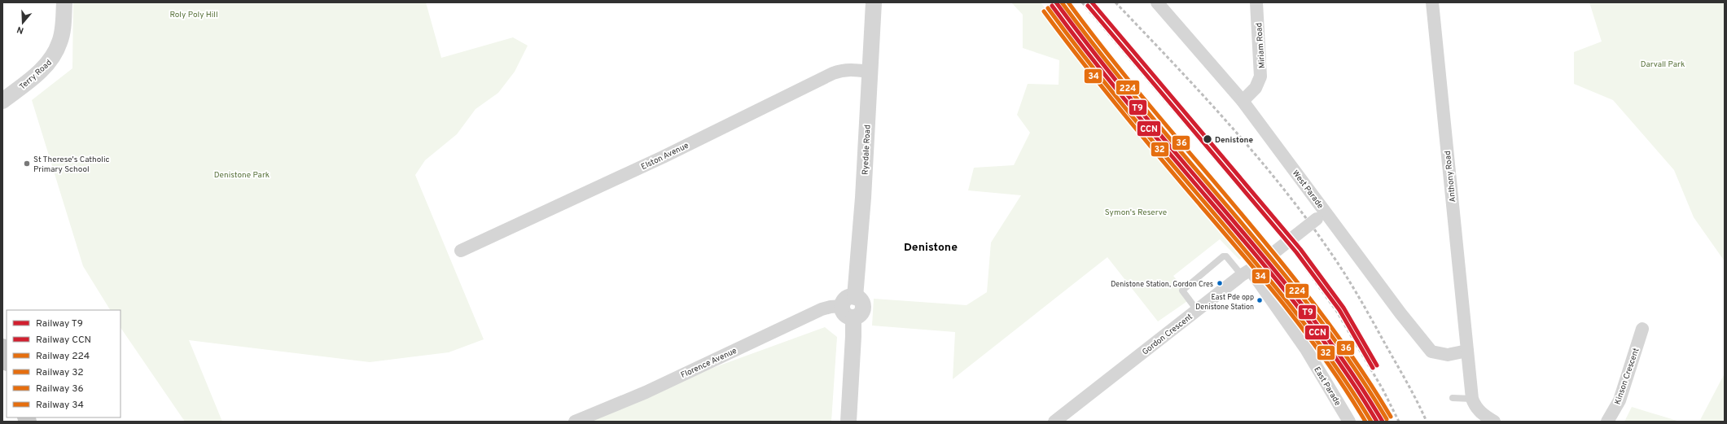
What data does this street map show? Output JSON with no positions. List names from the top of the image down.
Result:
{
  "streets": {
    "street": [
      "Miriam Road",
      "Terry Road",
      "Ryedale Road",
      "Elston Avenue",
      "Anthony Road",
      "West Parade",
      "Gordon Crescent",
      "Florence Avenue",
      "Kinson Crescent",
      "East Parade"
    ]
  },
  "crossings": [
    ["Miriam Road", "West Parade"],
    ["Ryedale Road", "Elston Avenue"],
    ["Ryedale Road", "Florence Avenue"],
    ["Anthony Road", "West Parade"],
    ["West Parade", "Gordon Crescent"],
    ["Gordon Crescent", "East Parade"]
  ],
  "districts": ["Denistone"],
  "parks": [
    "Roly Poly Hill",
    "Darvall Park",
    "Denistone Park",
    "Symon's Reserve"
  ],
  "places": [
    "Denistone",
    "St Therese's Catholic Primary School",
    "Denistone Station, Gordon Cres",
    "East Pde opp Denistone Station"
  ],
  "lines": [
    "rail line T9",
    "rail line 224",
    "rail line 36",
    "rail line CCN",
    "rail line 32",
    "rail line 34"
  ],
  "legend": [
    "Railway T9",
    "Railway CCN",
    "Railway 224",
    "Railway 32",
    "Railway 36",
    "Railway 34"
  ],
  "north": "bottom"
}
